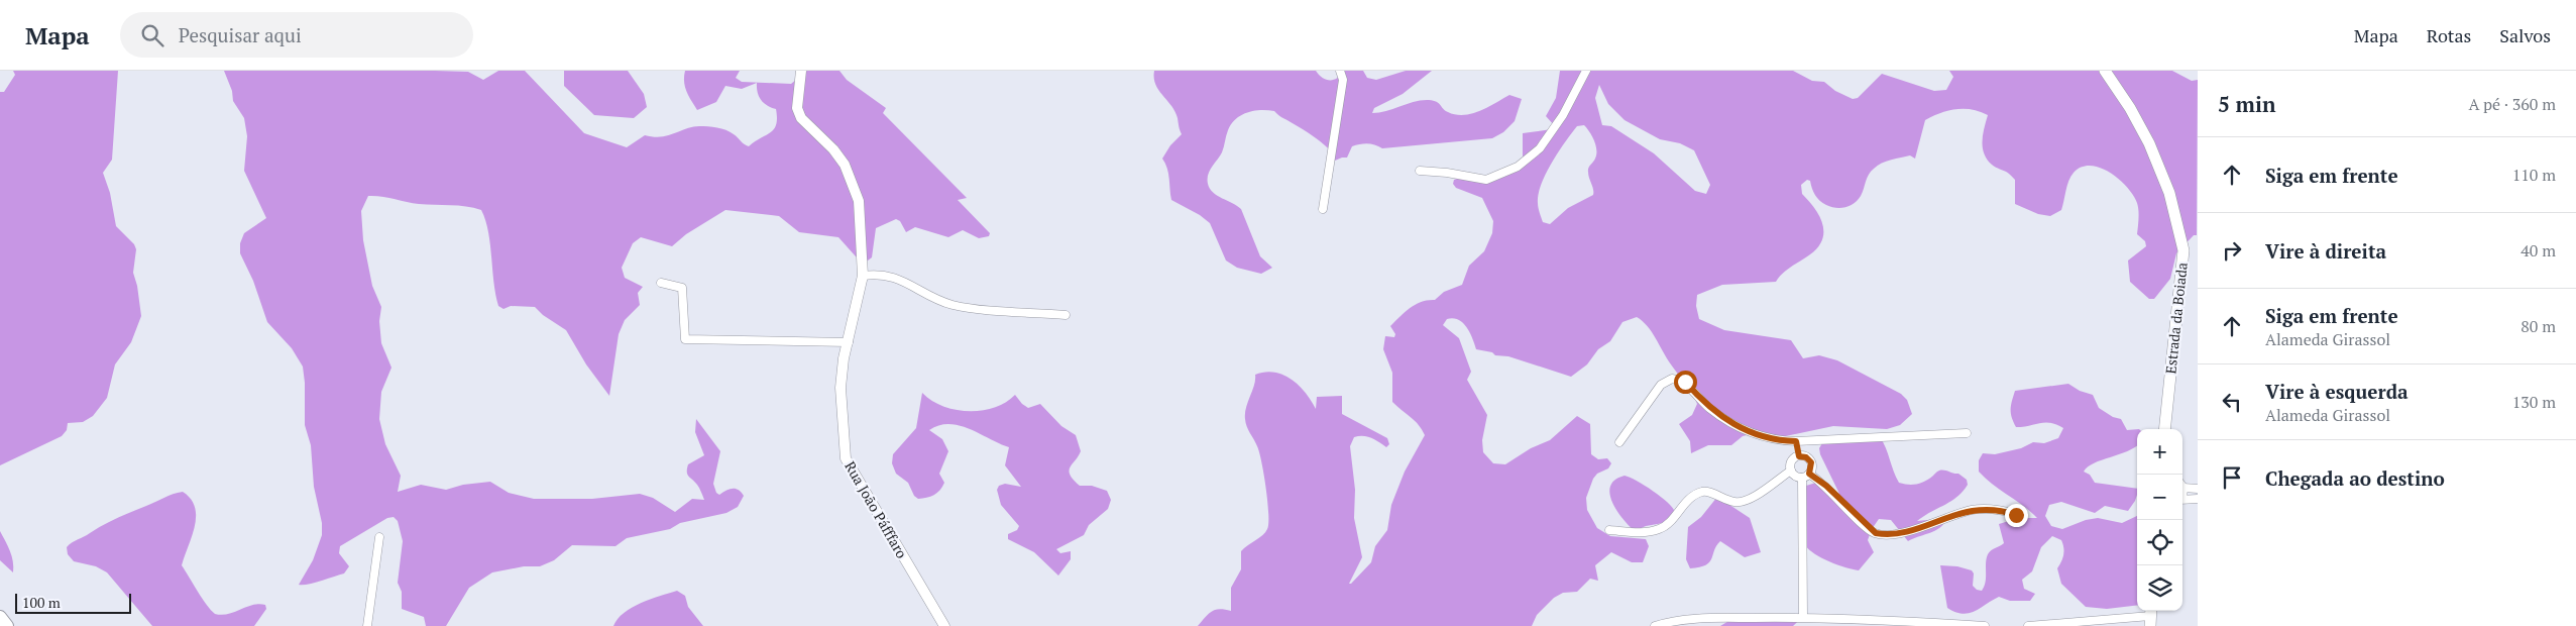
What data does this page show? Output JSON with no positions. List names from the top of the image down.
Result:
{
  "streets": {
    "main road": ["Estrada da Boiada"],
    "street": ["Rua João Páfffaro"]
  },
  "scale_bar": "100 m",
  "page": {
    "header": "Mapa",
    "search": "Pesquisar aqui",
    "nav": ["Mapa", "Rotas", "Salvos"],
    "heading": ["5 min", "A pé · 360 m"],
    "list": [
      ["Siga em frente", "110 m"],
      ["Vire à direita", "40 m"],
      ["Siga em frente", "Alameda Girassol", "80 m"],
      ["Vire à esquerda", "Alameda Girassol", "130 m"],
      "Chegada ao destino"
    ],
    "map_buttons": ["+", "−"],
    "scale": "100 m"
  }
}
